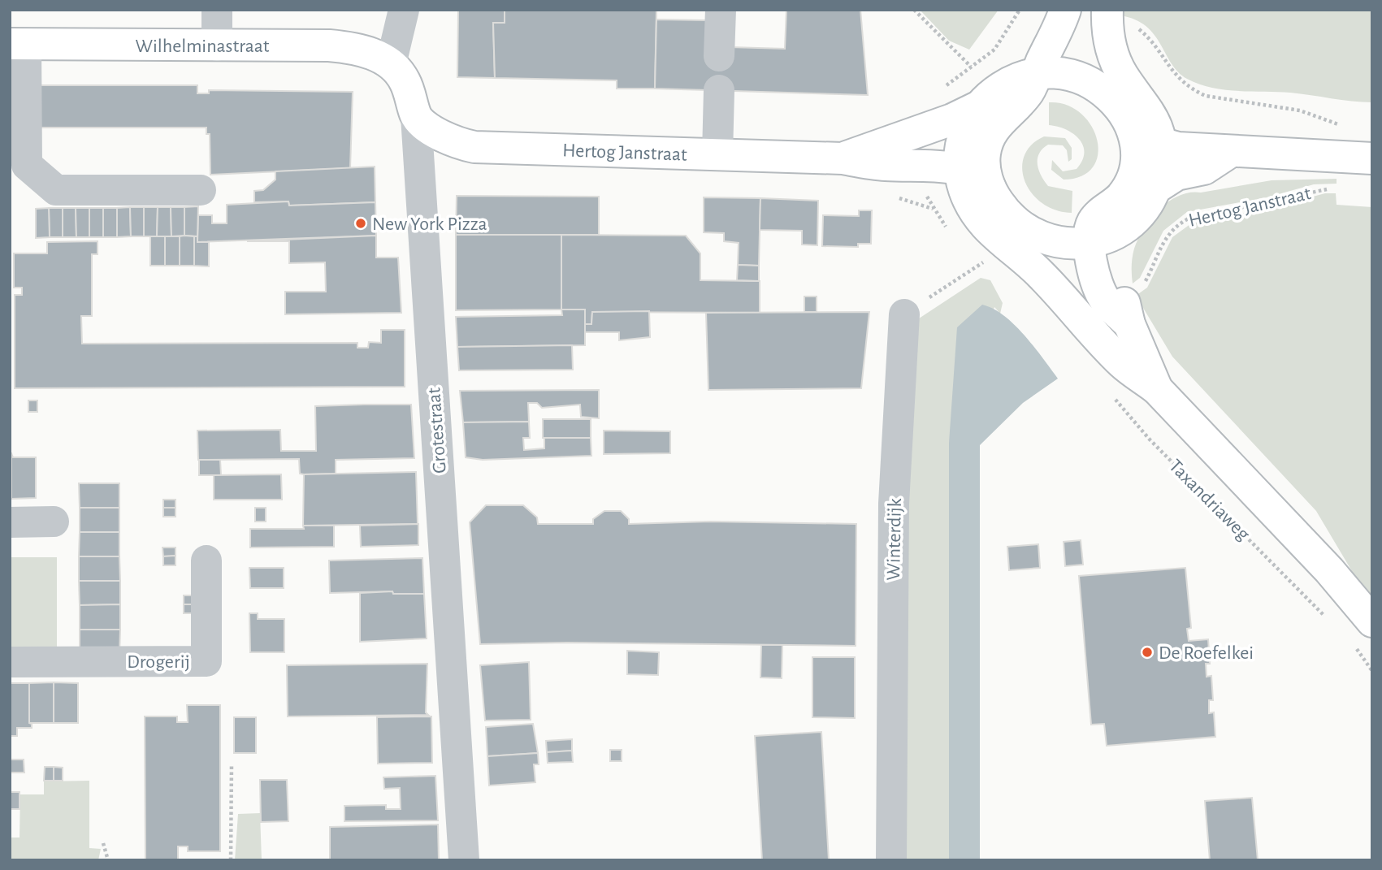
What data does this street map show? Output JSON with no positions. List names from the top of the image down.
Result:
{
  "streets": {
    "main road": [
      "Wilhelminastraat",
      "Hertog Janstraat",
      "Grotestraat",
      "Taxandriaweg"
    ],
    "street": ["Winterdijk", "Drogerij"]
  },
  "crossings": [
    ["Wilhelminastraat", "Grotestraat"],
    ["Hertog Janstraat", "Grotestraat"],
    ["Hertog Janstraat", "Taxandriaweg"]
  ],
  "places": ["New York Pizza", "De Roefelkei"]
}
